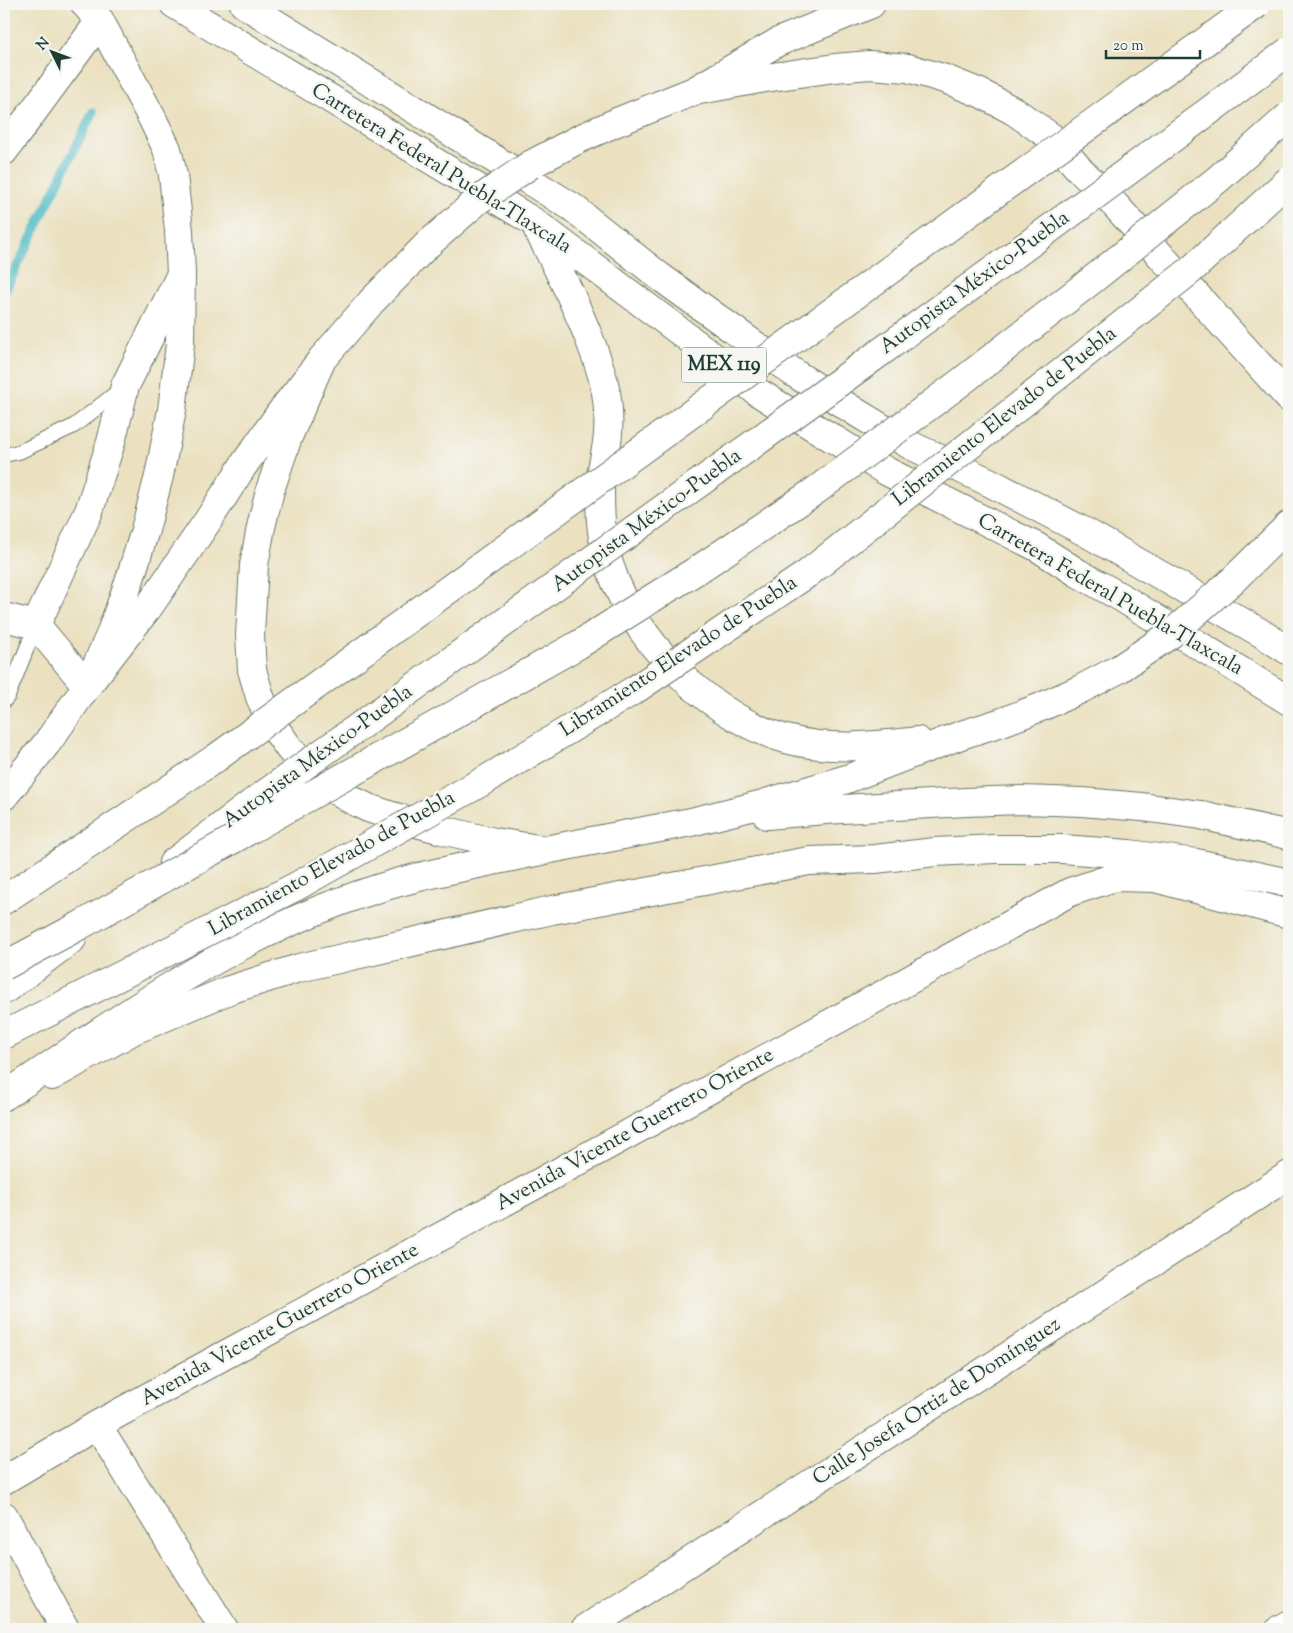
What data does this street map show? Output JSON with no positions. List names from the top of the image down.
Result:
{
  "streets": {
    "main road": [
      "Carretera Federal Puebla-Tlaxcala",
      "Autopista México-Puebla",
      "MEX 119",
      "Libramiento Elevado de Puebla",
      "Avenida Vicente Guerrero Oriente",
      "Calle Josefa Ortiz de Domínguez"
    ]
  },
  "scale_bar": "20 m",
  "north": "top left"
}
